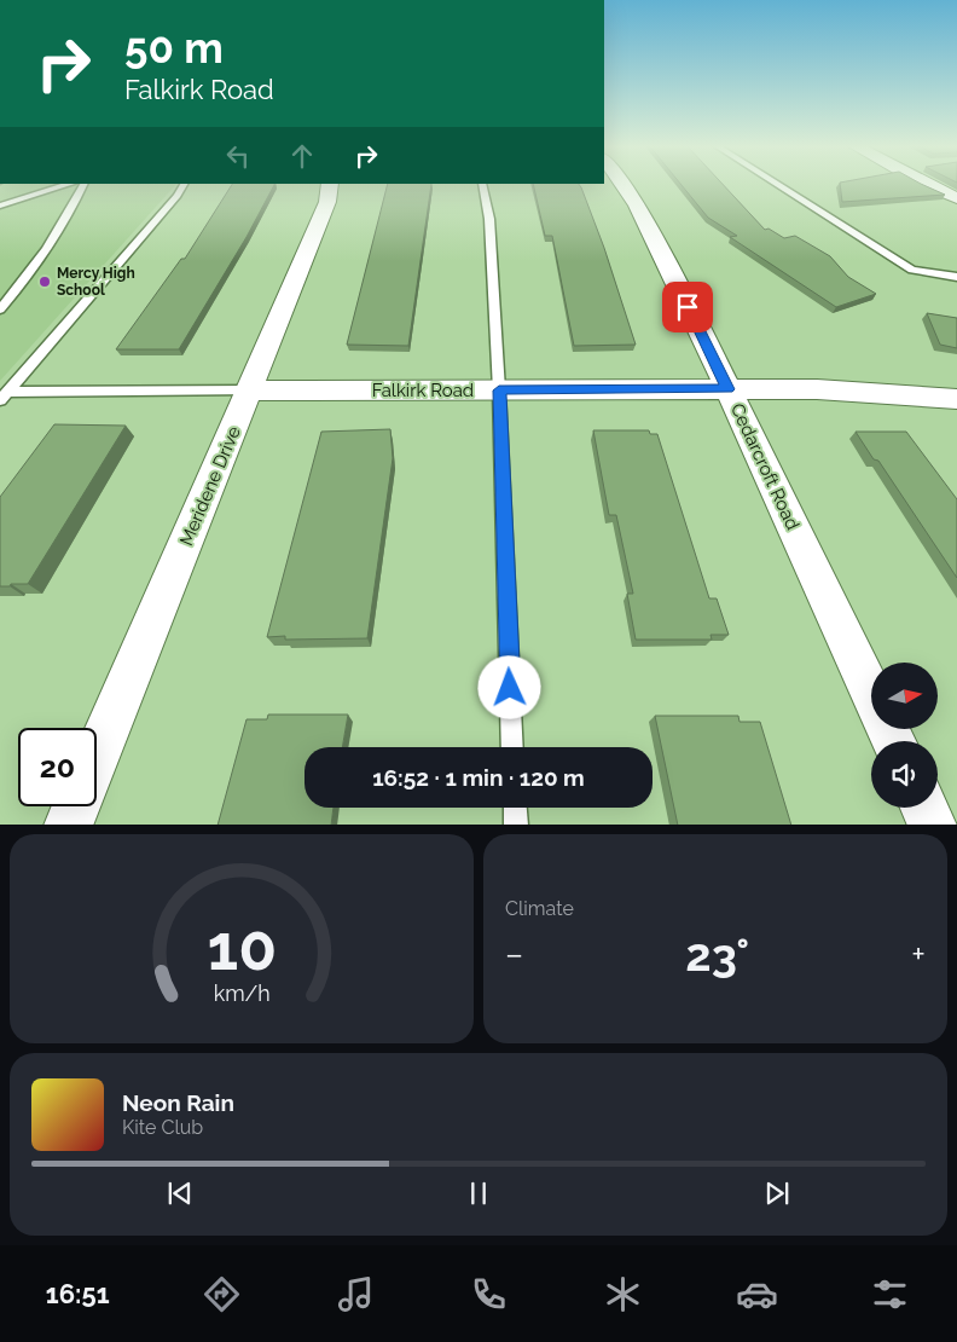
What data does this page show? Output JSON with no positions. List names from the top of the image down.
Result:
{
  "streets": {
    "street": ["Falkirk Road", "Cedarcroft Road", "Meridene Drive"]
  },
  "crossings": [
    ["Falkirk Road", "Cedarcroft Road"],
    ["Falkirk Road", "Meridene Drive"]
  ],
  "places": ["Mercy High School"],
  "north": "right",
  "page": {
    "turn": ["50 m", "Falkirk Road"],
    "limit": "20",
    "trip": "16:52 · 1 min · 120 m",
    "tile": "Climate",
    "heat": ["−", "23°", "+"],
    "song": ["Neon Rain", "Kite Club"],
    "tabs": "16:51",
    "gauge": ["10", "km/h"]
  }
}
